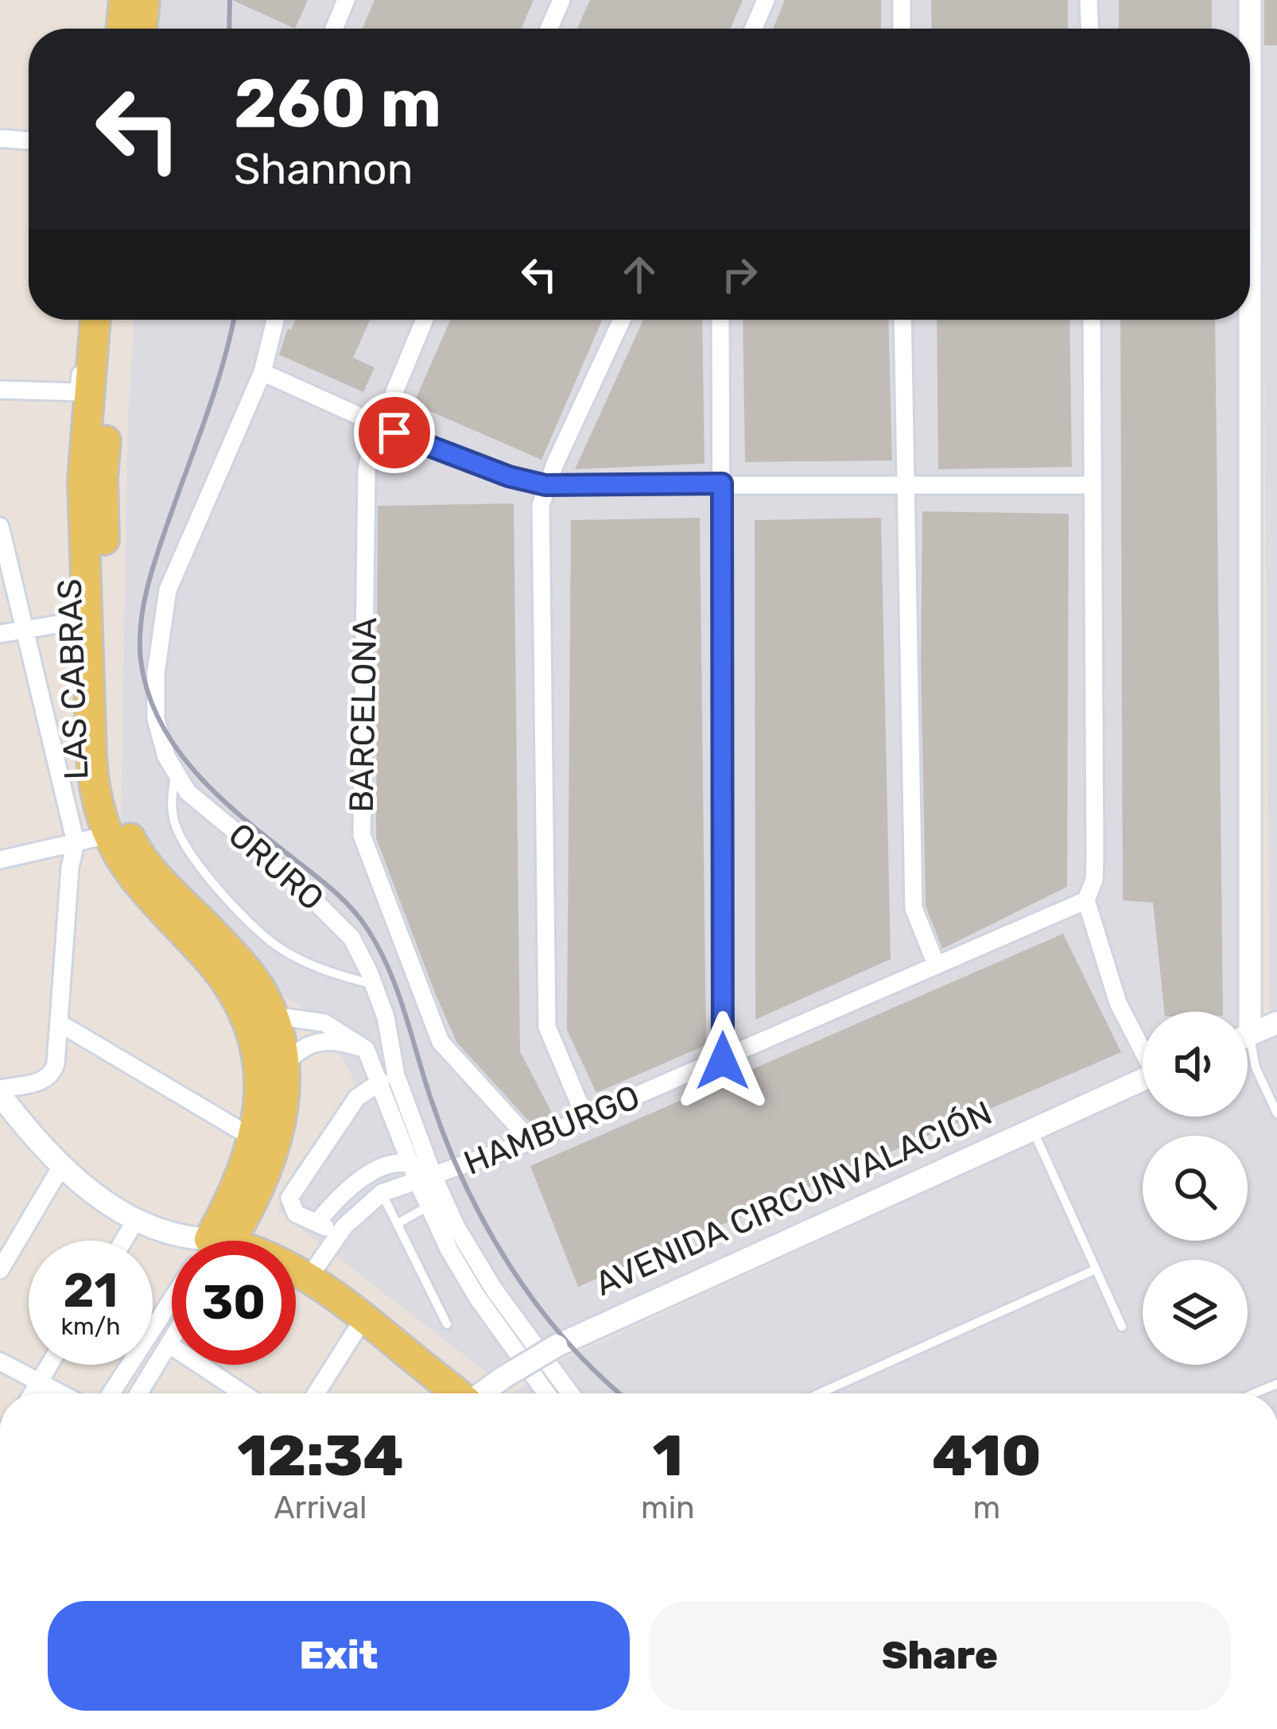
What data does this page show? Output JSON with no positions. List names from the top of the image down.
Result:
{
  "streets": {
    "main road": ["LAS CABRAS"],
    "street": [
      "BARCELONA",
      "ORURO",
      "HAMBURGO",
      "AVENIDA CIRCUNVALACIÓN"
    ]
  },
  "crossings": [
    ["BARCELONA", "HAMBURGO"],
    ["ORURO", "HAMBURGO"]
  ],
  "page": {
    "turn": ["260 m", "Shannon"],
    "speed": "21 km/h",
    "limit": "30",
    "eta": [
      "12:34",
      "Arrival",
      "1",
      "min",
      "410",
      "m"
    ],
    "buttons": ["Exit", "Share"]
  }
}
